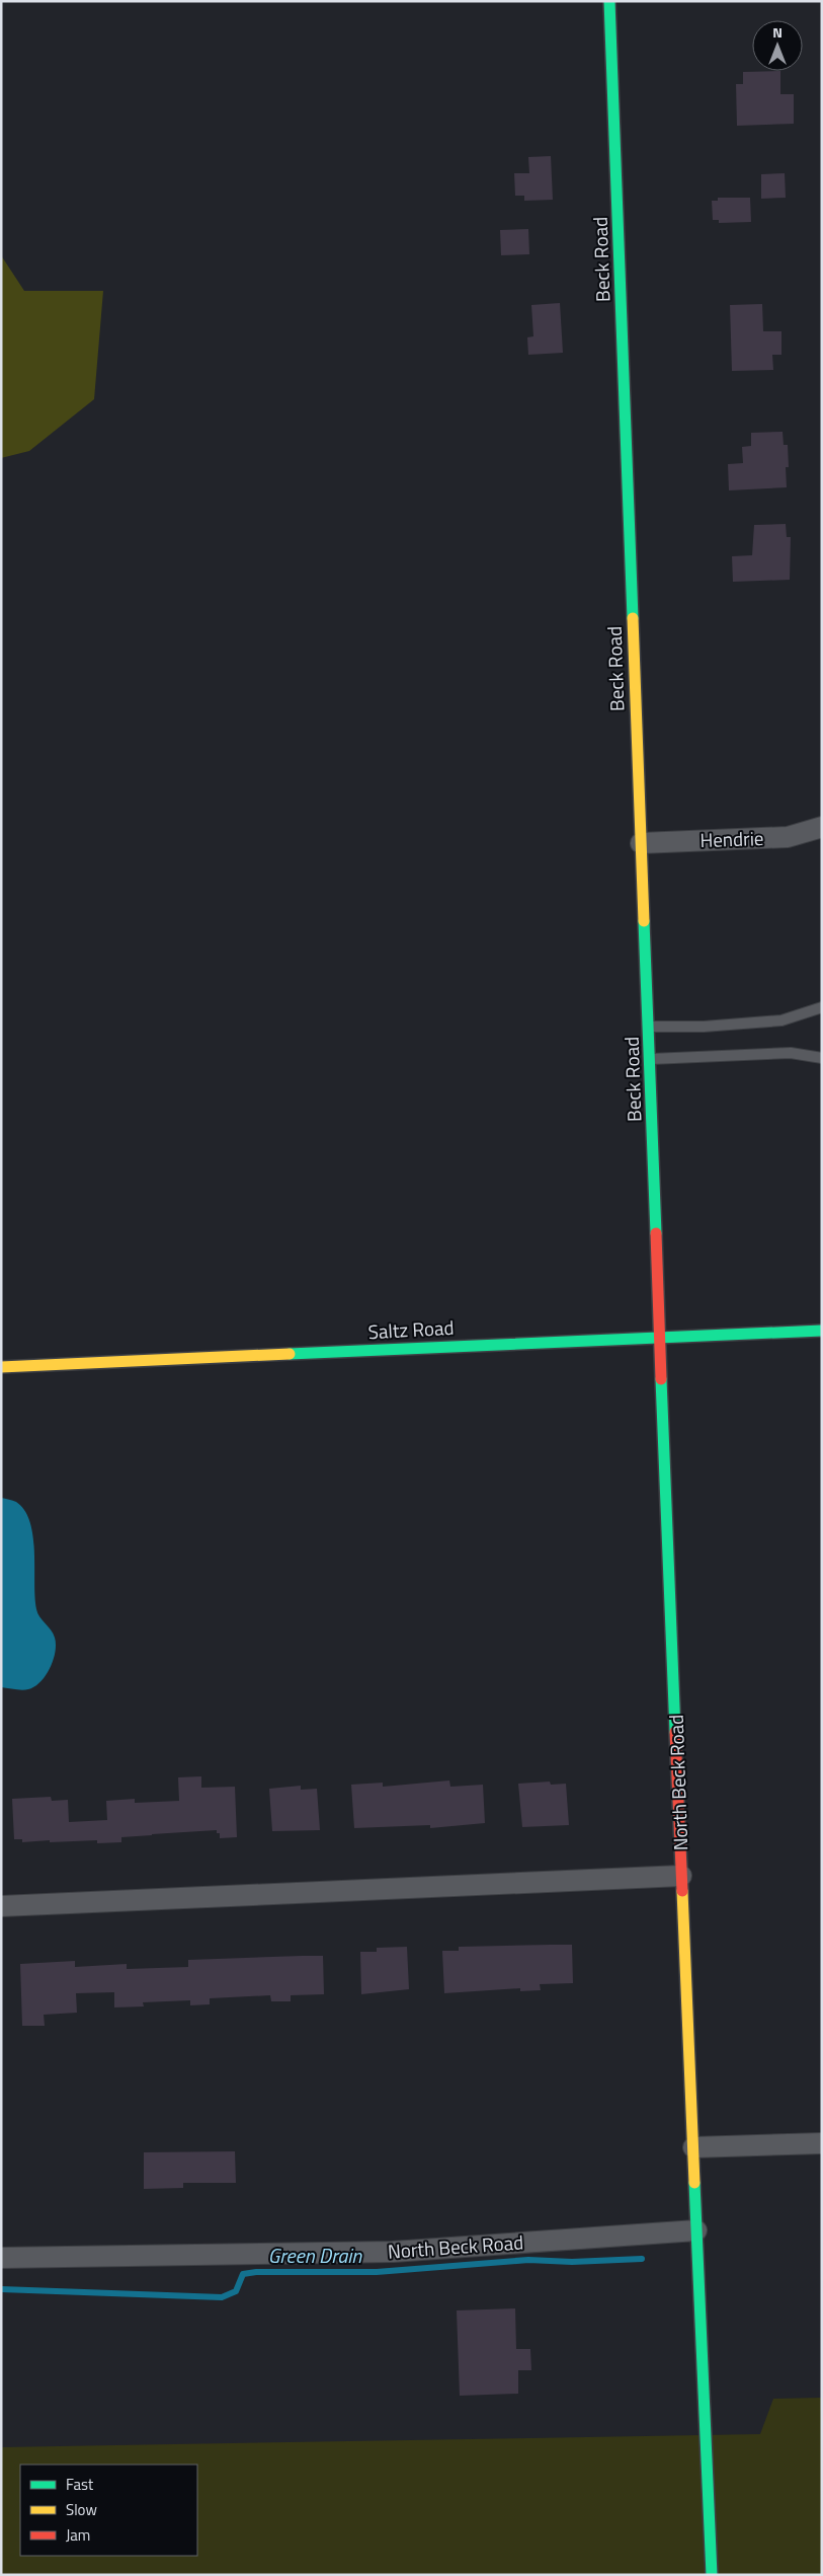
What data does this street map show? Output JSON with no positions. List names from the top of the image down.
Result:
{
  "streets": {
    "main road": ["Beck Road", "Saltz Road", "North Beck Road"],
    "street": ["Hendrie"]
  },
  "crossings": [
    ["Beck Road", "Hendrie"],
    ["Beck Road", "Saltz Road"],
    ["Beck Road", "North Beck Road"],
    ["Saltz Road", "North Beck Road"]
  ],
  "water": ["Green Drain"],
  "legend": ["Fast", "Slow", "Jam"],
  "north": "top"
}
